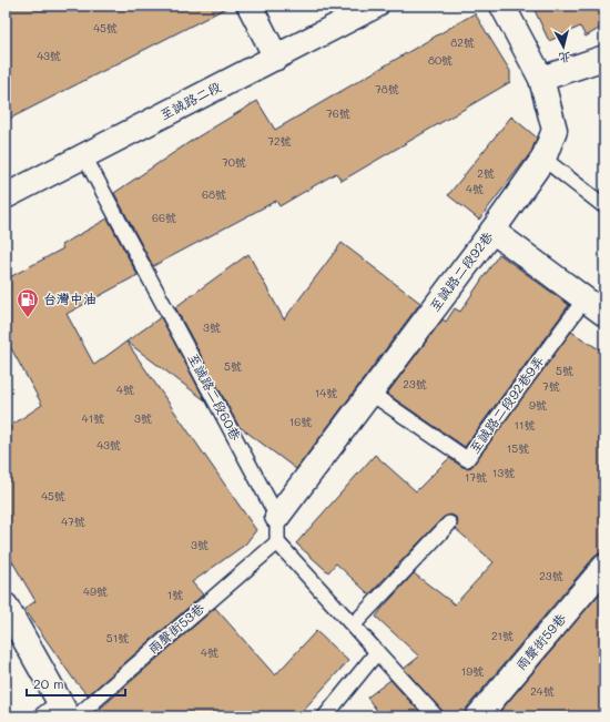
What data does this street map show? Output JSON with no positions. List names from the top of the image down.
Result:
{
  "streets": {
    "street": ["至誠路二段", "至誠路二段92巷", "雨聲街59巷"],
    "lane": ["至誠路二段60巷", "至誠路二段92巷9弄", "雨聲街53巷"]
  },
  "crossings": [
    ["至誠路二段", "至誠路二段60巷"],
    ["至誠路二段92巷", "至誠路二段60巷"],
    ["至誠路二段92巷", "至誠路二段92巷9弄"],
    ["至誠路二段60巷", "雨聲街53巷"]
  ],
  "places": {
    "fuel station": ["台灣中油"]
  },
  "house_numbers": [
    "45號",
    "82號",
    "43號",
    "80號",
    "78號",
    "76號",
    "72號",
    "70號",
    "2號",
    "4號",
    "68號",
    "66號",
    "3號",
    "5號",
    "5號",
    "23號",
    "7號",
    "4號",
    "14號",
    "9號",
    "41號",
    "3號",
    "16號",
    "11號",
    "43號",
    "15號",
    "13號",
    "17號",
    "45號",
    "47號",
    "3號",
    "23號",
    "49號",
    "1號",
    "21號",
    "51號",
    "4號",
    "19號",
    "24號"
  ],
  "scale_bar": "20 m",
  "north": "bottom"
}
